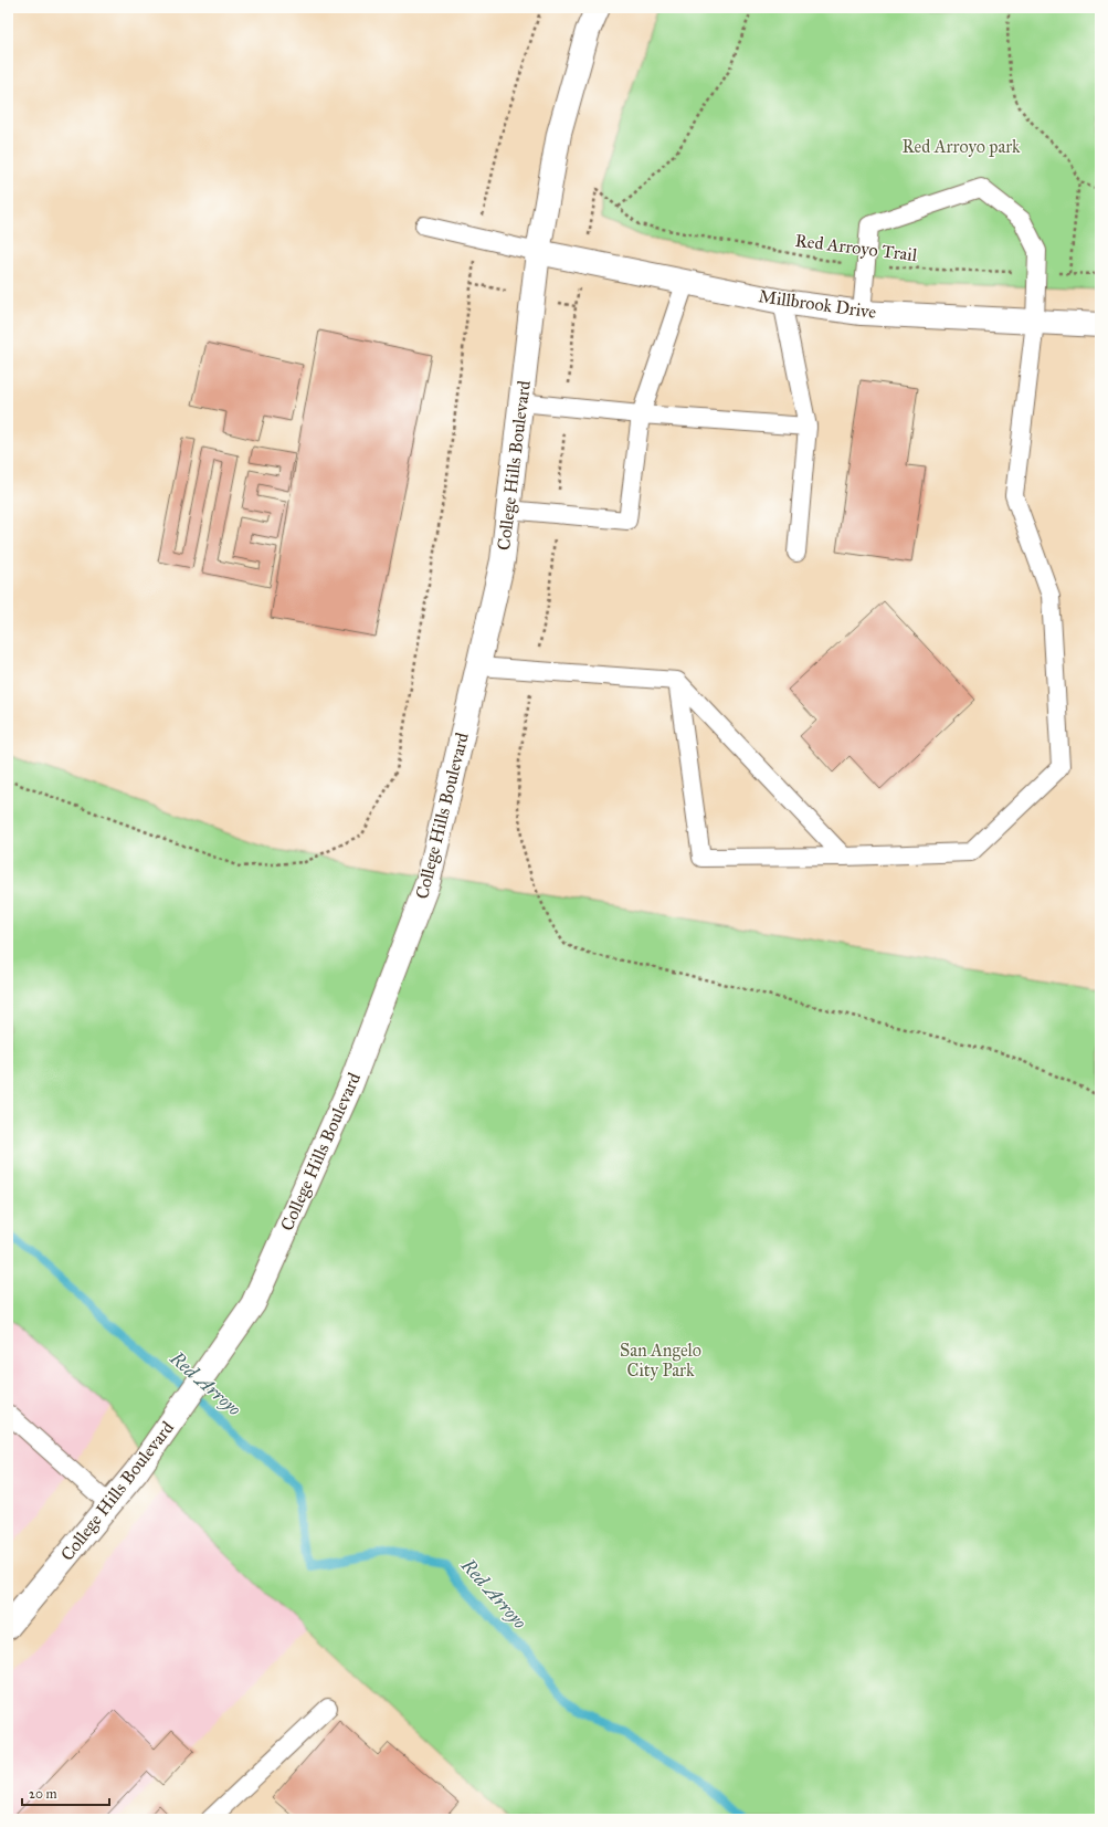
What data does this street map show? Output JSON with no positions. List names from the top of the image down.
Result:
{
  "streets": {
    "street": ["Millbrook Drive", "College Hills Boulevard"],
    "path": ["Red Arroyo Trail"]
  },
  "crossings": [
    ["Millbrook Drive", "College Hills Boulevard"]
  ],
  "water": ["Red Arroyo"],
  "parks": ["Red Arroyo park", "San Angelo City Park"],
  "scale_bar": "20 m"
}
